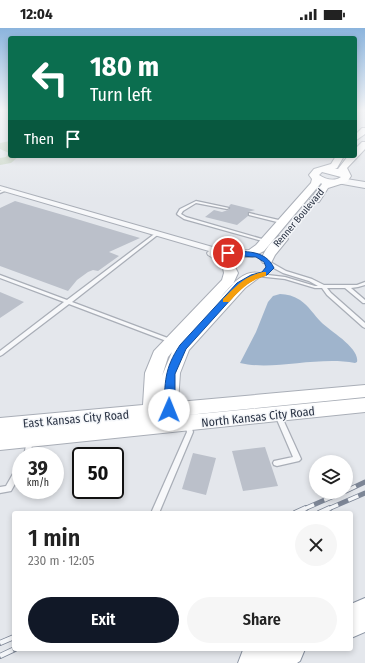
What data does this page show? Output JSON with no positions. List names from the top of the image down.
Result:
{
  "streets": {
    "main road": ["Renner Boulevard", "North Kansas City Road", "East Kansas City Road"]
  },
  "crossings": [
    ["North Kansas City Road", "East Kansas City Road"]
  ],
  "page": {
    "status": "12:04",
    "turn": ["180 m", "Turn left"],
    "then": "Then",
    "speed": "39 km/h",
    "limit": "50",
    "heading": ["1 min", "230 m · 12:05"],
    "buttons": ["Exit", "Share"]
  }
}
